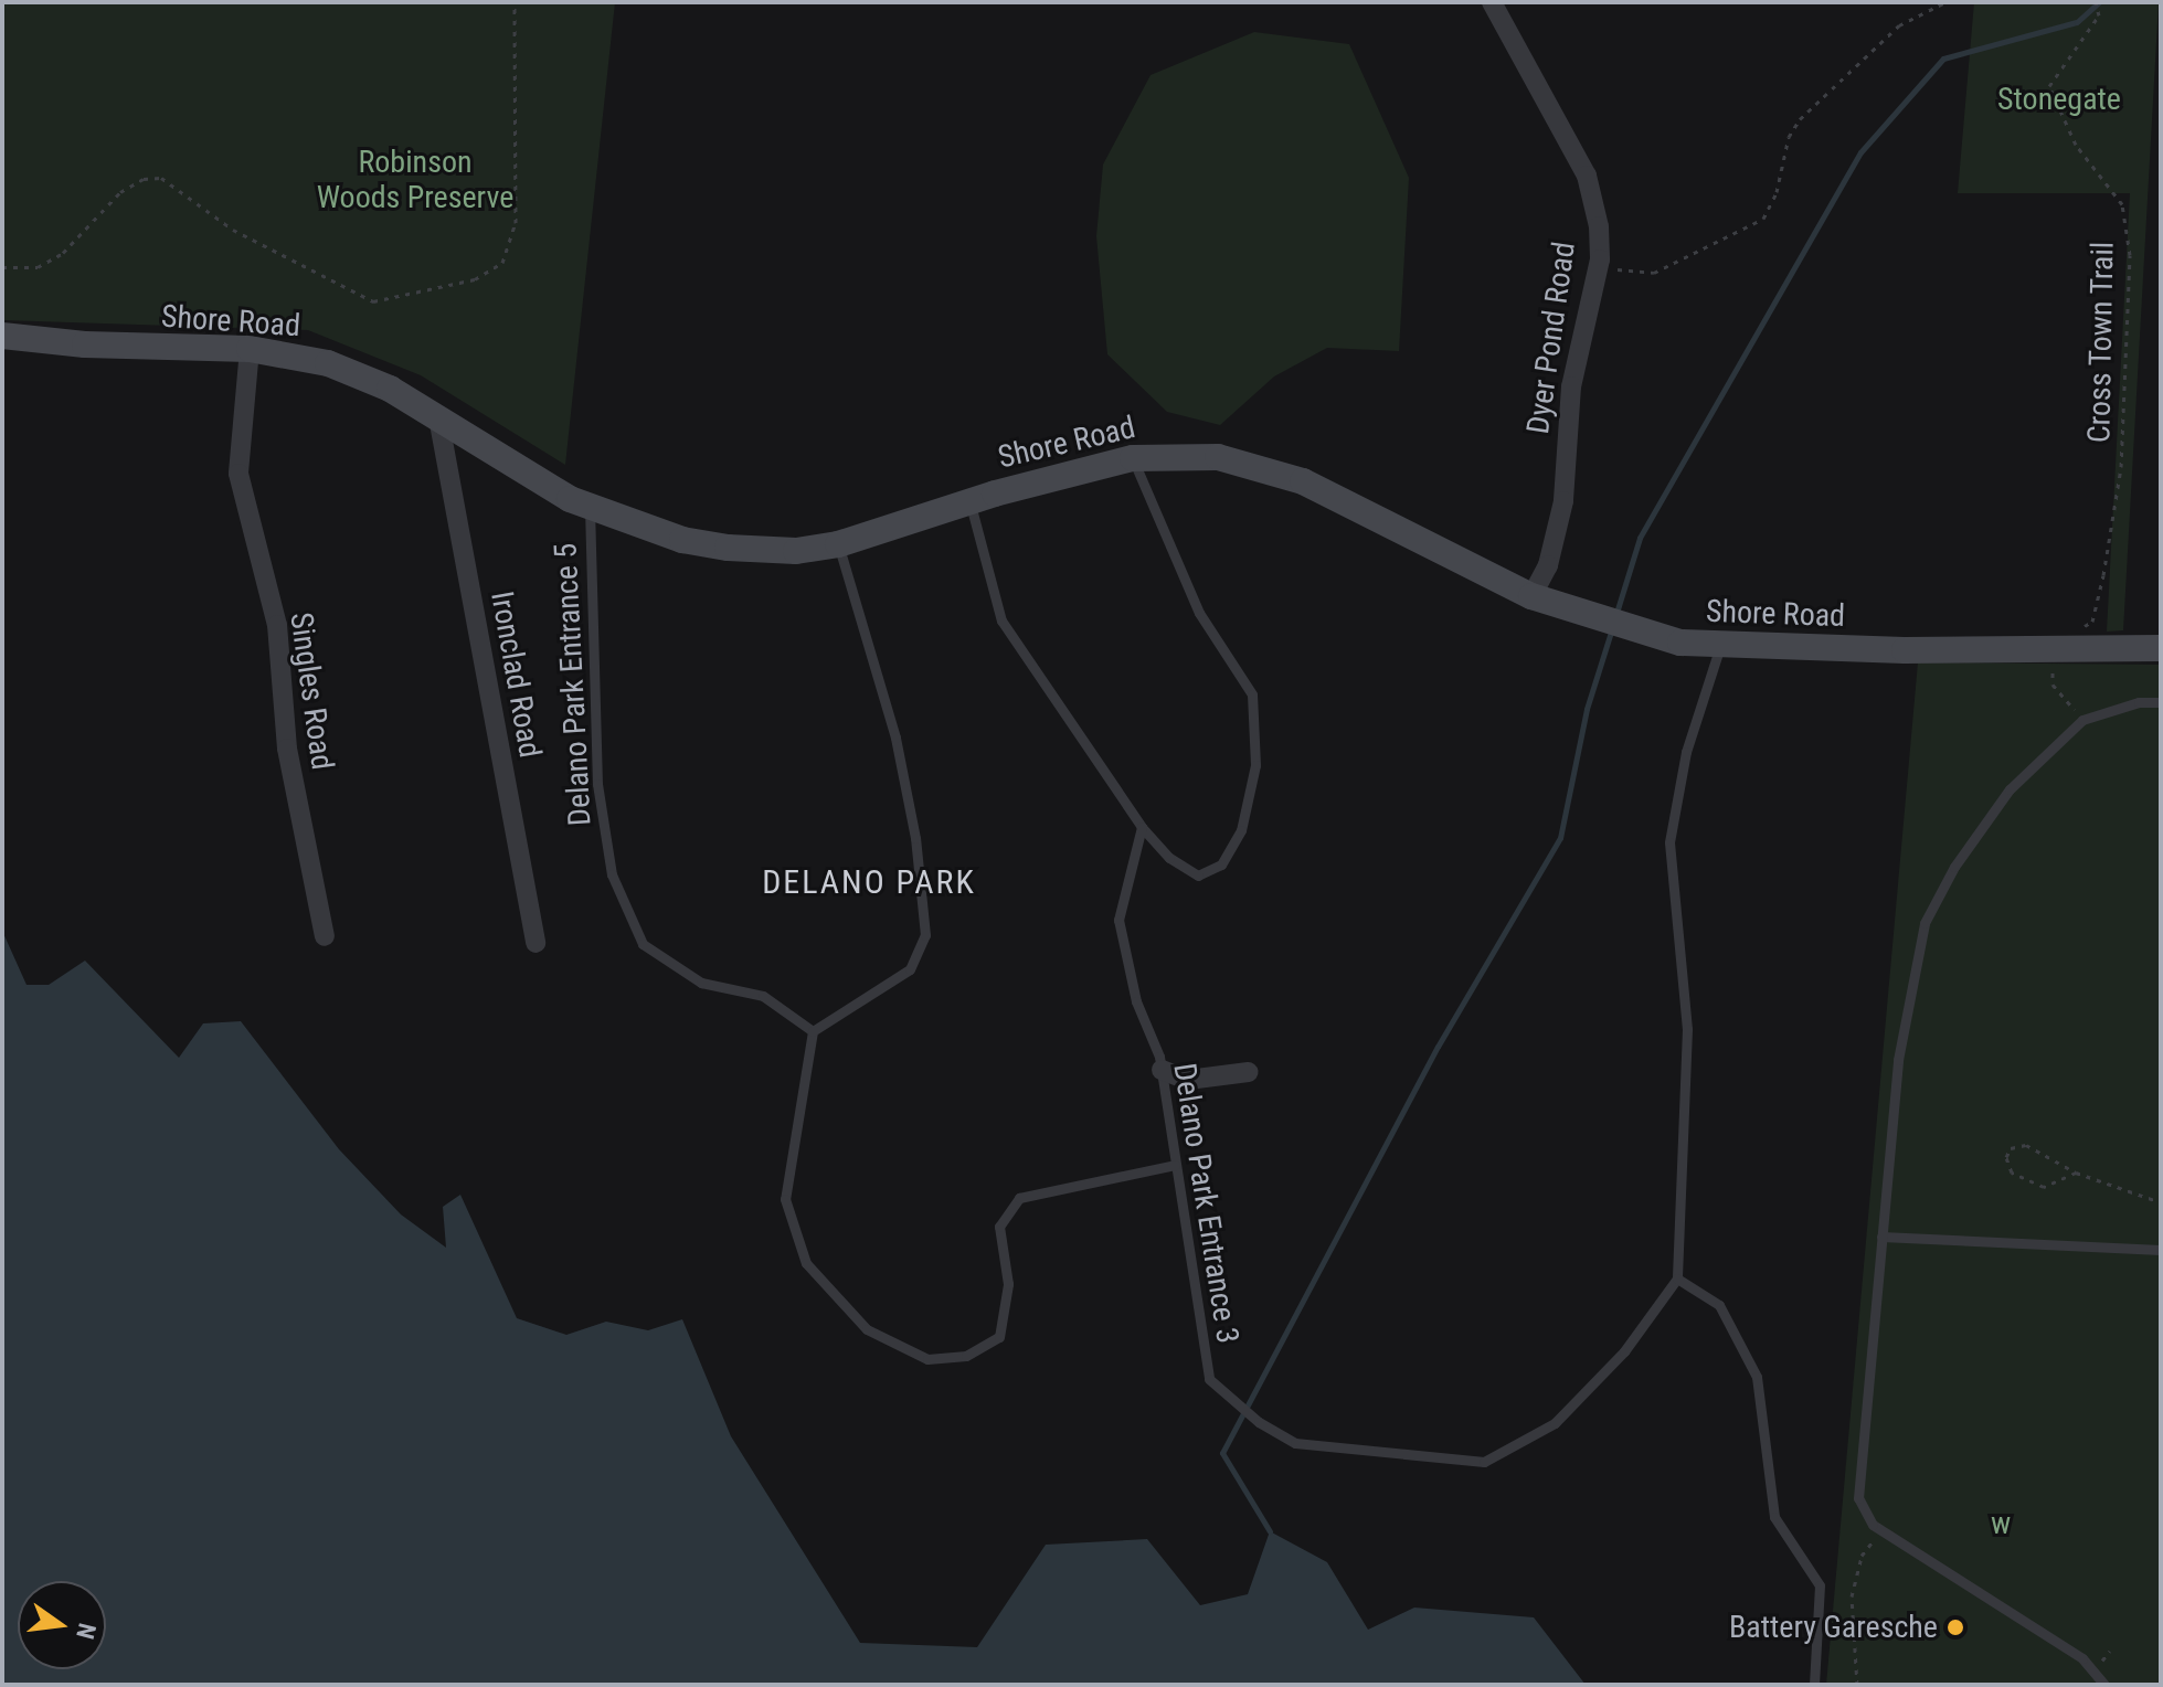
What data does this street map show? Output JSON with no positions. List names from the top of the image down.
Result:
{
  "streets": {
    "street": [
      "Shore Road",
      "Dyer Pond Road",
      "Ironclad Road",
      "Singles Road"
    ],
    "lane": ["Delano Park Entrance 5", "Delano Park Entrance 3"],
    "path": ["Cross Town Trail"]
  },
  "crossings": [
    ["Shore Road", "Dyer Pond Road"],
    ["Shore Road", "Ironclad Road"],
    ["Shore Road", "Delano Park Entrance 5"],
    ["Shore Road", "Singles Road"]
  ],
  "districts": ["DELANO PARK"],
  "parks": ["Stonegate", "Robinson Woods Preserve", "w"],
  "places": ["Battery Garesche"],
  "north": "right"
}
